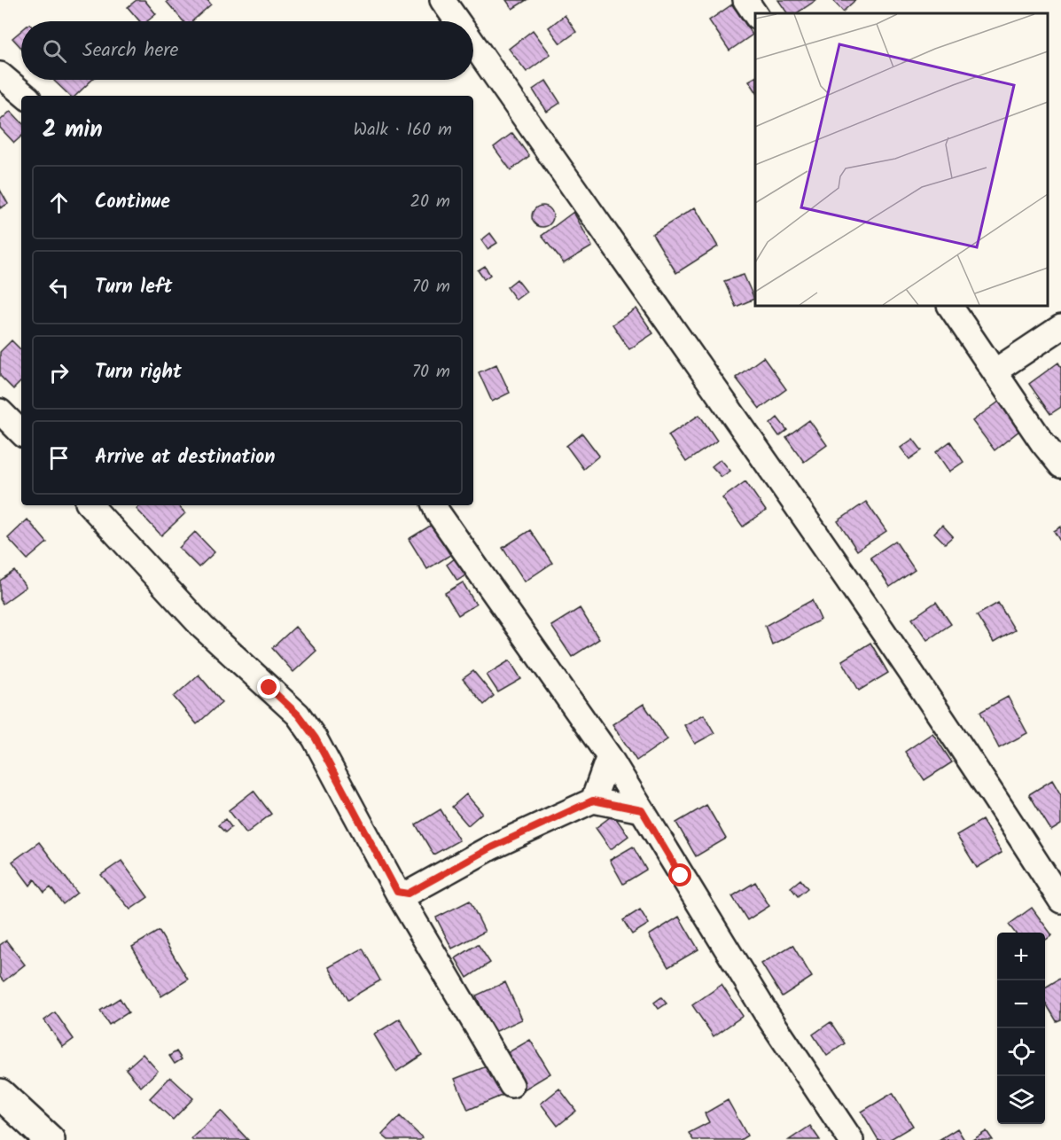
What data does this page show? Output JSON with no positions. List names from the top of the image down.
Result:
{
  "page": {
    "search": "Search here",
    "heading": ["2 min", "Walk · 160 m"],
    "list": [
      ["Continue", "20 m"],
      ["Turn left", "70 m"],
      ["Turn right", "70 m"],
      "Arrive at destination"
    ],
    "map_buttons": ["+", "−"]
  }
}
